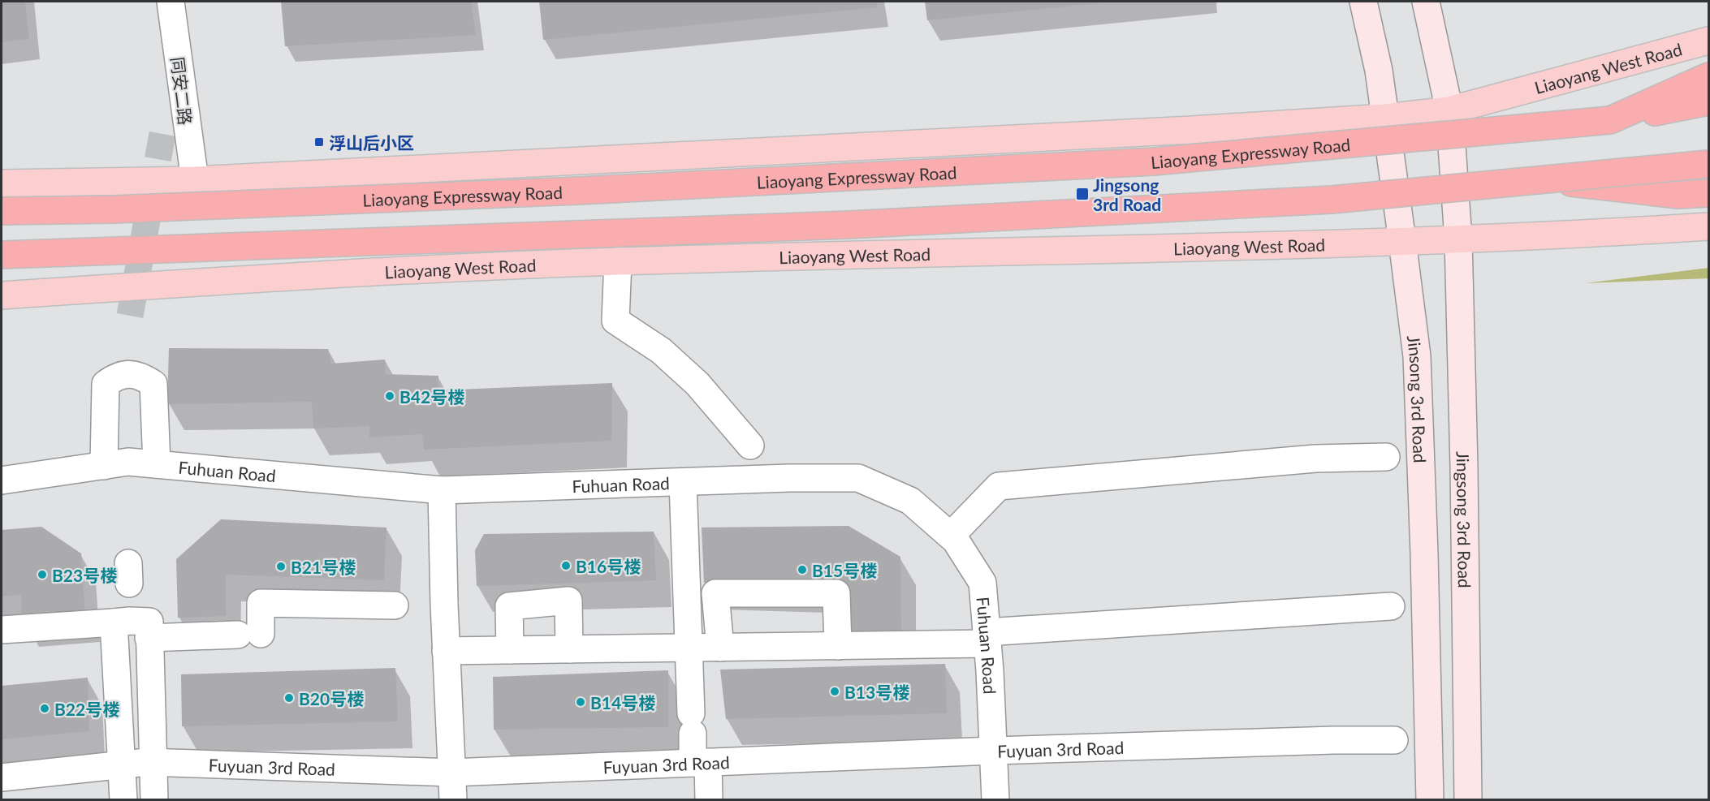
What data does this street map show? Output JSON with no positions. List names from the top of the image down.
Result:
{
  "streets": {
    "highway": ["Liaoyang Expressway Road"],
    "main road": ["Liaoyang West Road", "Jinsong 3rd Road", "Jingsong 3rd Road"],
    "street": ["同安二路", "Fuhuan Road", "Fuyuan 3rd Road"]
  },
  "crossings": [
    ["Liaoyang West Road", "Jinsong 3rd Road"],
    ["Liaoyang West Road", "Jingsong 3rd Road"],
    ["Fuhuan Road", "Fuyuan 3rd Road"]
  ],
  "places": {
    "transit": ["浮山后小区", "Jingsong 3rd Road"],
    "other": [
      "B42号楼",
      "B16号楼",
      "B21号楼",
      "B15号楼",
      "B23号楼",
      "B13号楼",
      "B20号楼",
      "B14号楼",
      "B22号楼"
    ]
  }
}
